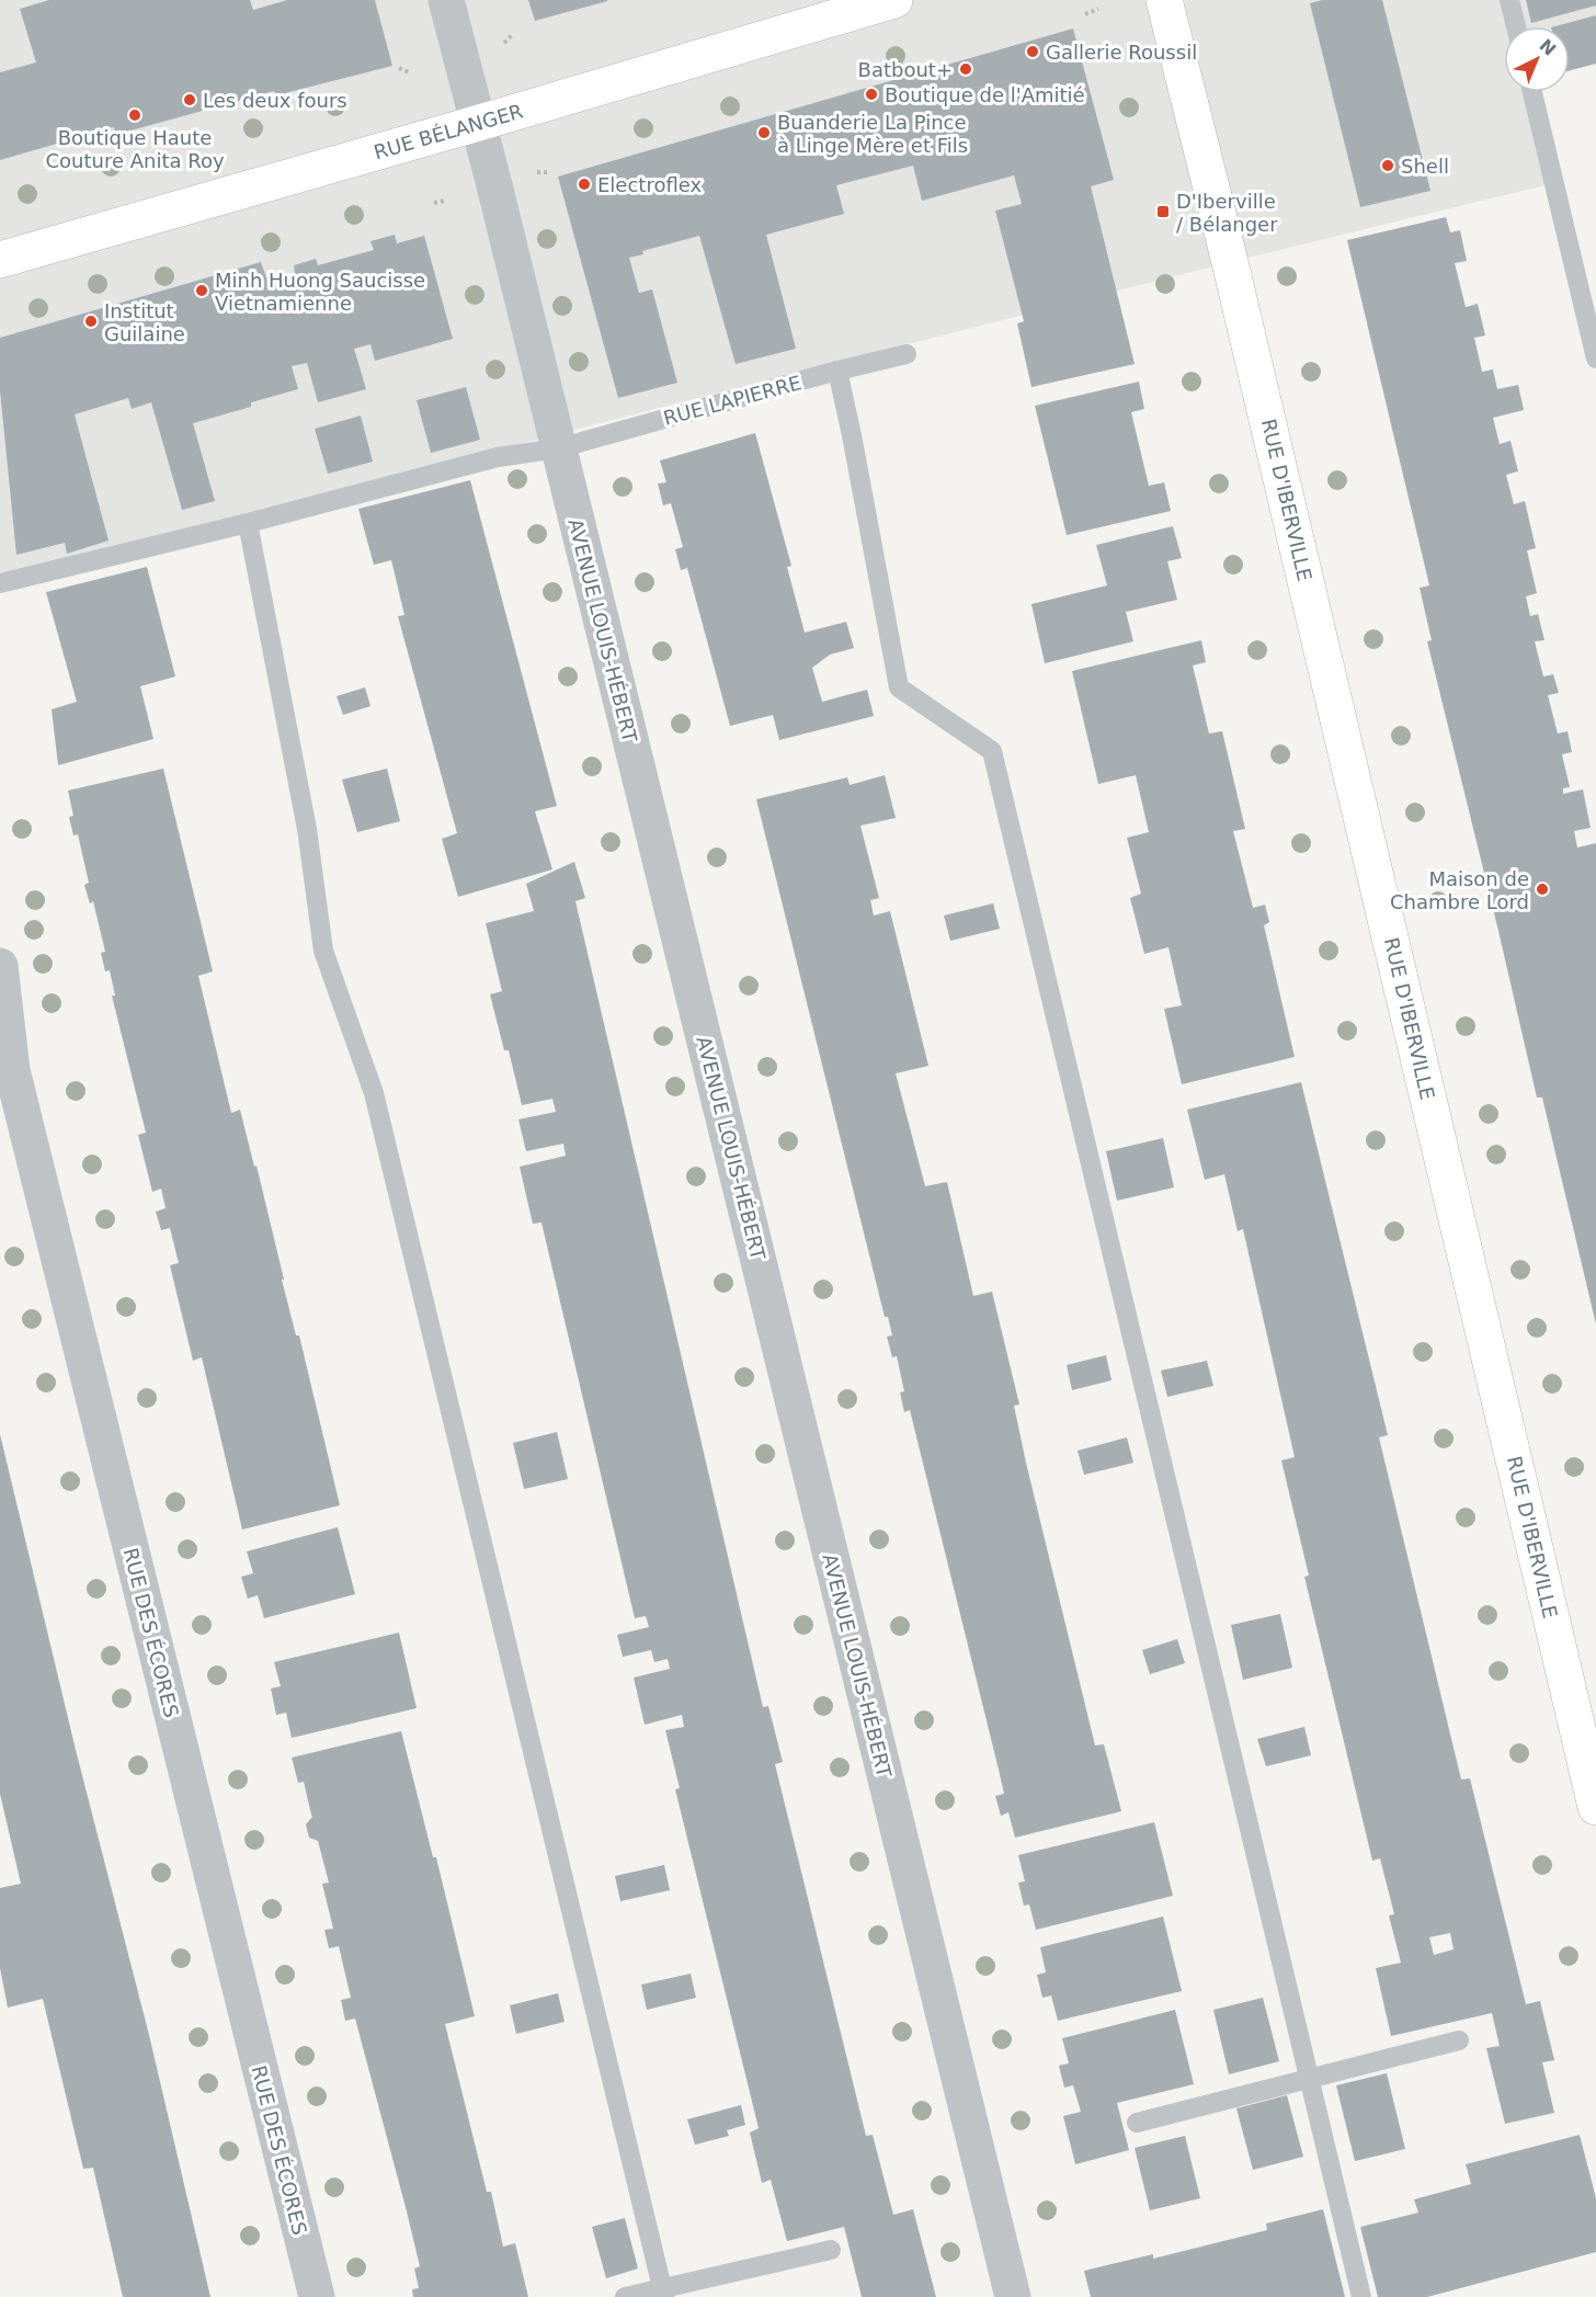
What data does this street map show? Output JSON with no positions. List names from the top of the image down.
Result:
{
  "streets": {
    "main road": ["RUE BÉLANGER", "RUE D'IBERVILLE"],
    "street": ["AVENUE LOUIS-HÉBERT", "RUE DES ÉCORES"],
    "lane": ["RUE LAPIERRE"]
  },
  "crossings": [
    ["RUE BÉLANGER", "AVENUE LOUIS-HÉBERT"],
    ["RUE LAPIERRE", "AVENUE LOUIS-HÉBERT"]
  ],
  "places": {
    "other": [
      "Gallerie Roussil",
      "Batbout+",
      "Boutique de l'Amitié",
      "Les deux fours",
      "Boutique Haute Couture Anita Roy",
      "Buanderie La Pince à Linge Mère et Fils",
      "Shell",
      "Electroflex",
      "Minh Huong Saucisse Vietnamienne",
      "Institut Guilaine",
      "Maison de Chambre Lord"
    ],
    "transit": ["D'Iberville / Bélanger"]
  },
  "north": "top right"
}
